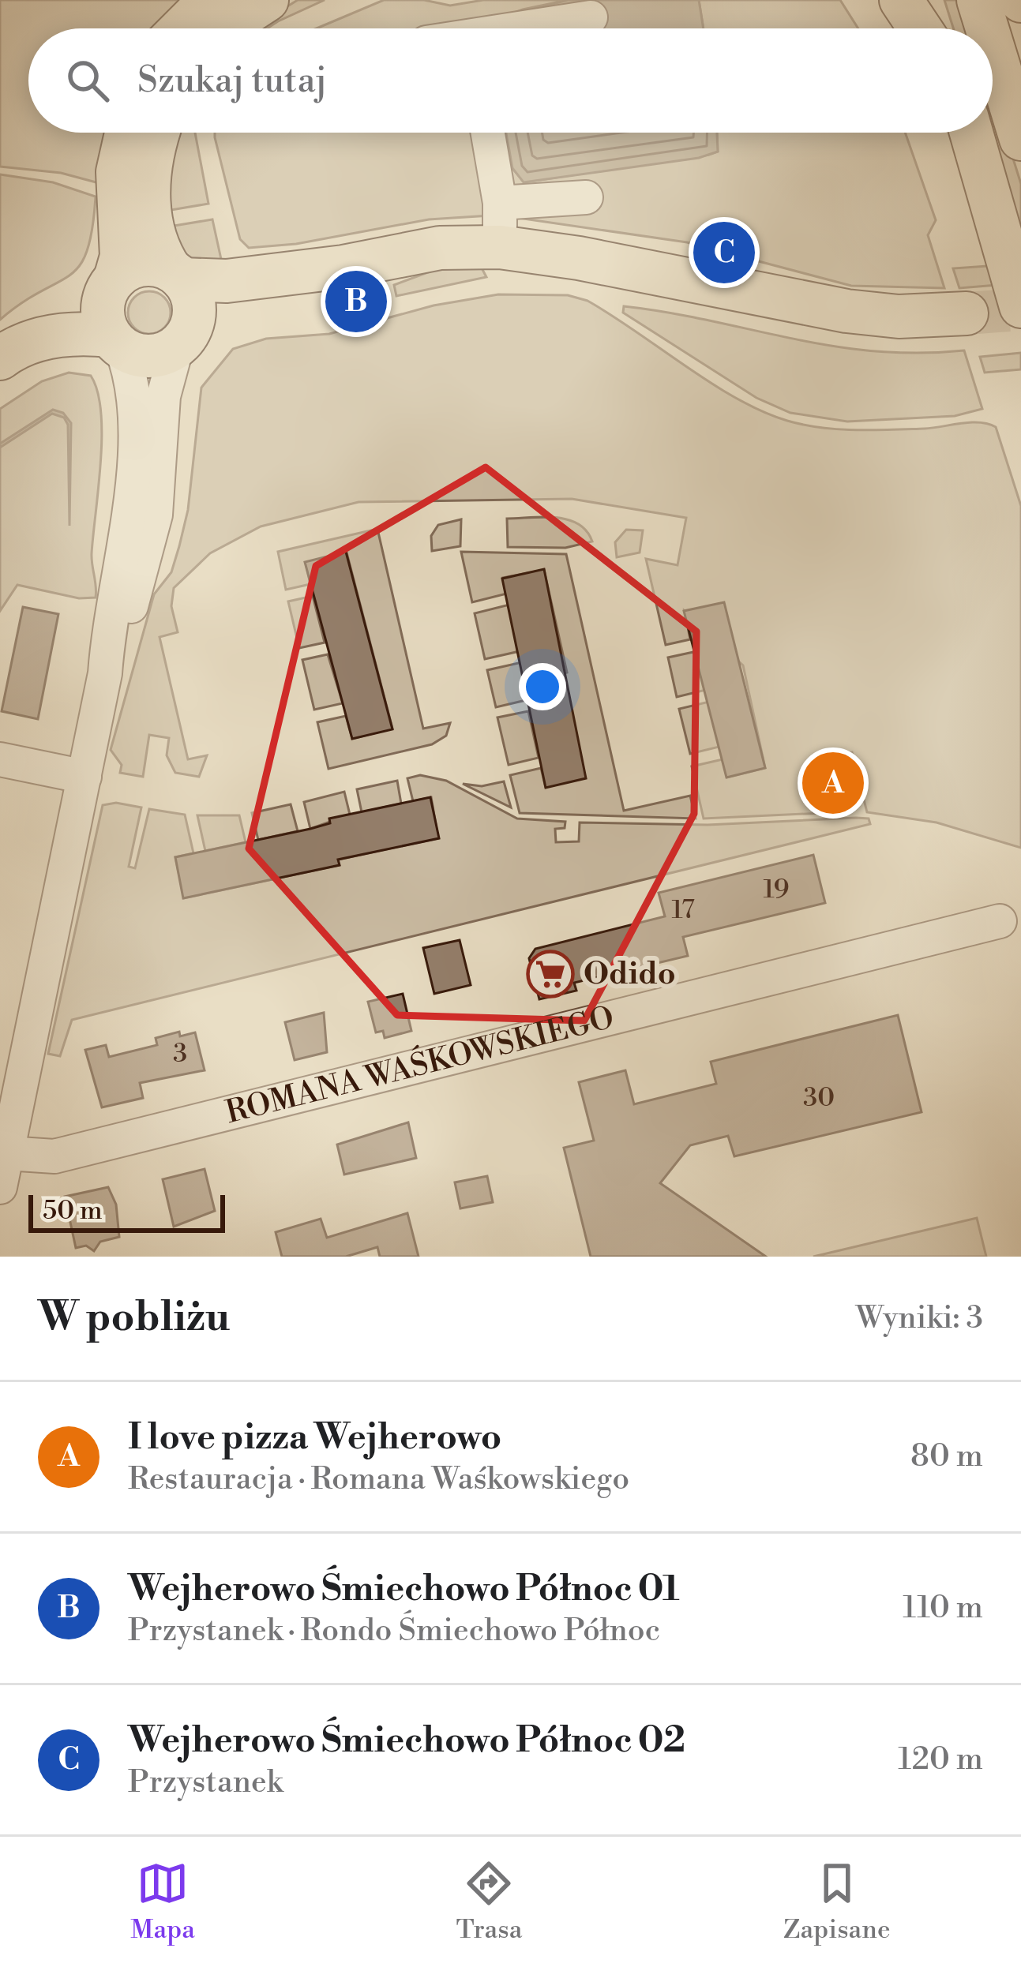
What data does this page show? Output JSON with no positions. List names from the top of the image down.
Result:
{
  "streets": {
    "street": ["ROMANA WAŚKOWSKIEGO"]
  },
  "places": {
    "supermarket": ["Odido"]
  },
  "house_numbers": [
    "19",
    "17",
    "3",
    "30"
  ],
  "scale_bar": "50 m",
  "page": {
    "search": "Szukaj tutaj",
    "pins": ["C", "B", "A"],
    "scale": "50 m",
    "heading": ["W pobliżu", "Wyniki: 3"],
    "list": [
      {
        "mark": "A",
        "name": "I love pizza Wejherowo",
        "note": "Restauracja · Romana Waśkowskiego",
        "value": "80 m"
      },
      {
        "mark": "B",
        "name": "Wejherowo Śmiechowo Północ 01",
        "note": "Przystanek · Rondo Śmiechowo Północ",
        "value": "110 m"
      },
      {
        "mark": "C",
        "name": "Wejherowo Śmiechowo Północ 02",
        "note": "Przystanek",
        "value": "120 m"
      }
    ],
    "nav": ["Mapa", "Trasa", "Zapisane"]
  }
}
